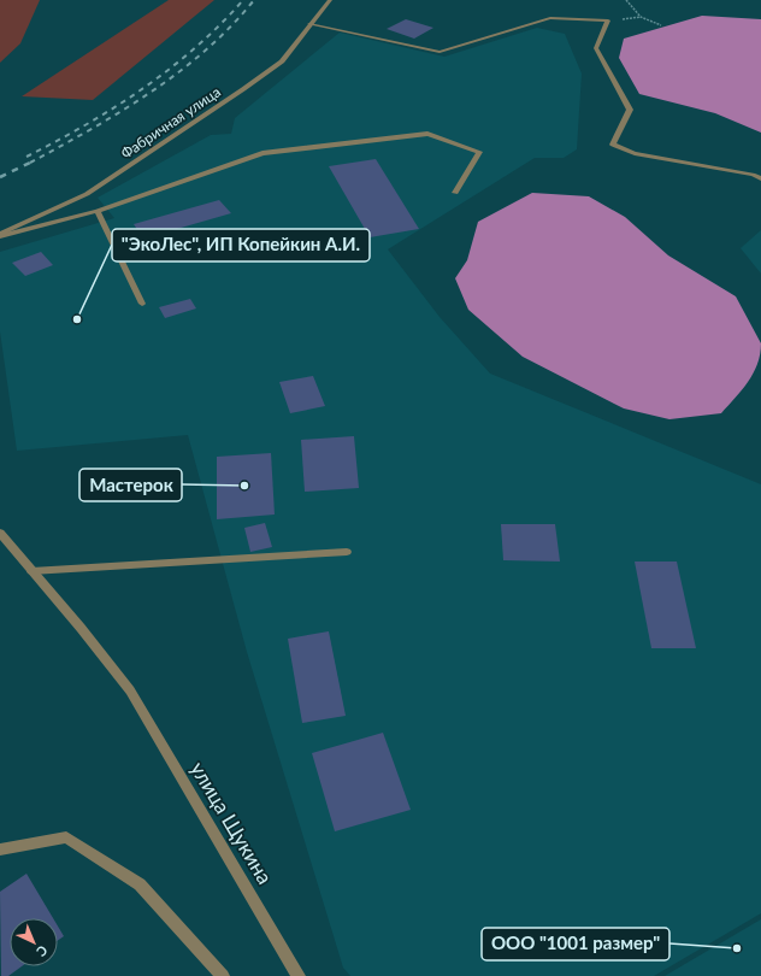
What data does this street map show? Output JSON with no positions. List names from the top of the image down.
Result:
{
  "streets": {
    "street": ["Фабричная улица", "улица Щукина"]
  },
  "places": ["\"ЭкоЛес\", ИП Копейкин А.И.", "Мастерок", "ООО \"1001 размер\""],
  "north": "bottom right"
}
